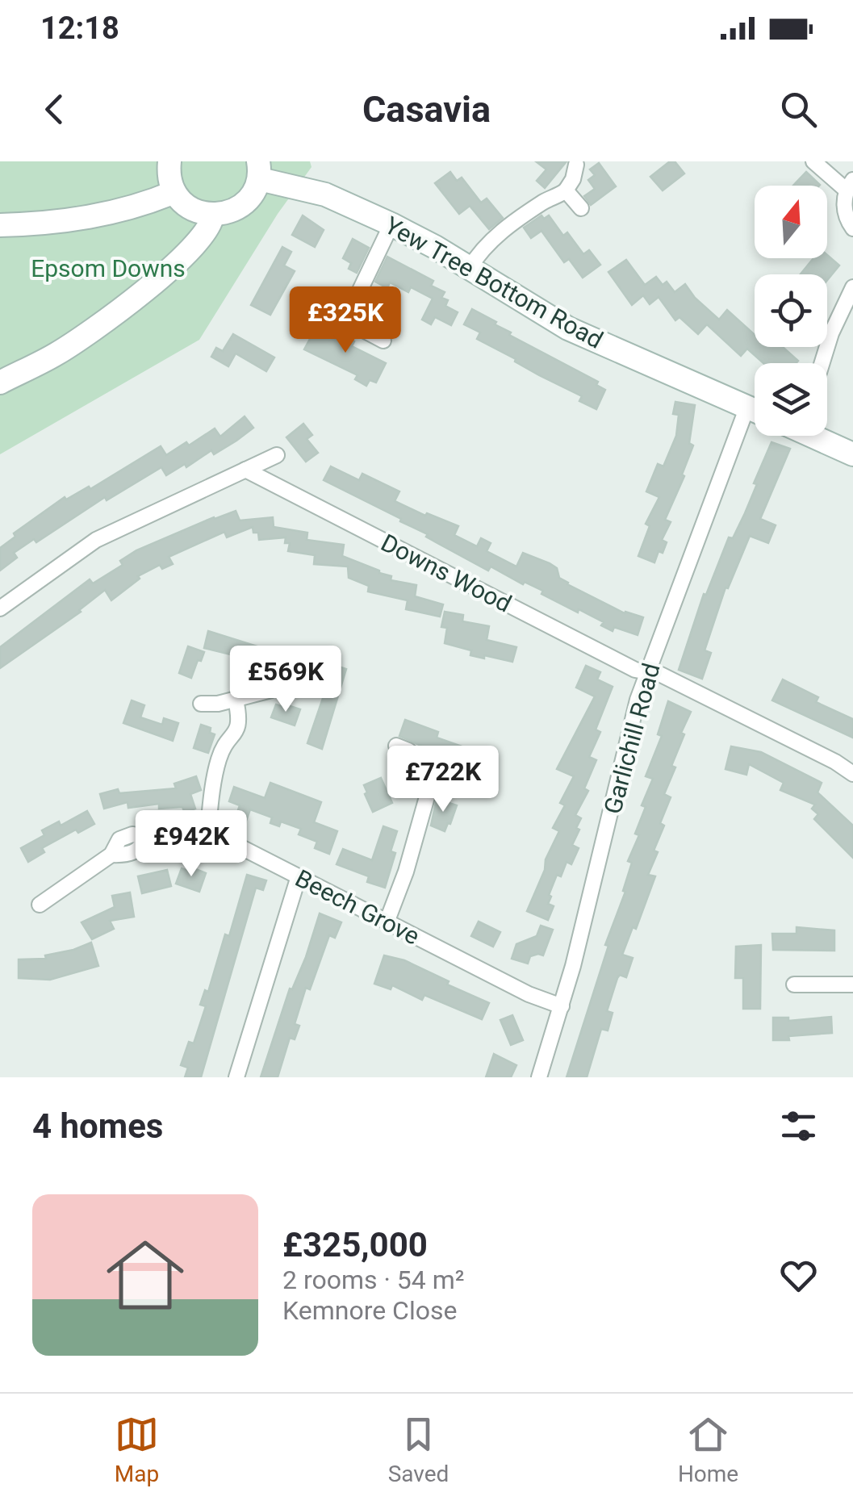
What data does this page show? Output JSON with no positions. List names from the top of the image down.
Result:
{
  "streets": {
    "main road": ["Yew Tree Bottom Road"],
    "street": ["Downs Wood", "Garlichill Road", "Beech Grove"]
  },
  "crossings": [
    ["Yew Tree Bottom Road", "Garlichill Road"],
    ["Downs Wood", "Garlichill Road"],
    ["Garlichill Road", "Beech Grove"]
  ],
  "parks": ["Epsom Downs"],
  "north": "top",
  "page": {
    "status": "12:18",
    "header": "Casavia",
    "price": [
      "£325K",
      "£569K",
      "£722K",
      "£942K"
    ],
    "heading": "4 homes",
    "list": [
      {
        "name": "£325,000",
        "note": "2 rooms · 54 m² · Kemnore Close"
      }
    ],
    "tabs": ["Map", "Saved", "Home"]
  }
}
